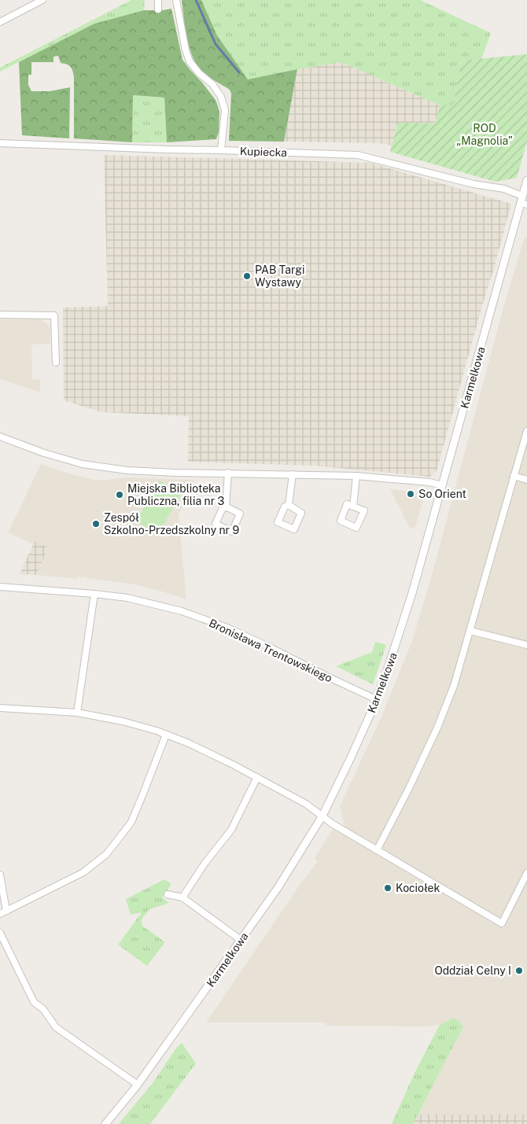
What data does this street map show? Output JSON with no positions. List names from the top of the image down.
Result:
{
  "streets": {
    "street": ["Kupiecka", "Karmelkowa", "Bronisława Trentowskiego"]
  },
  "crossings": [
    ["Kupiecka", "Karmelkowa"],
    ["Karmelkowa", "Bronisława Trentowskiego"]
  ],
  "parks": ["ROD „Magnolia”"],
  "places": [
    "PAB Targi Wystawy",
    "So Orient",
    "Miejska Biblioteka Publiczna, filia nr 3",
    "Zespół Szkolno-Przedszkolny nr 9",
    "Kociołek",
    "Oddział Celny I"
  ]
}
